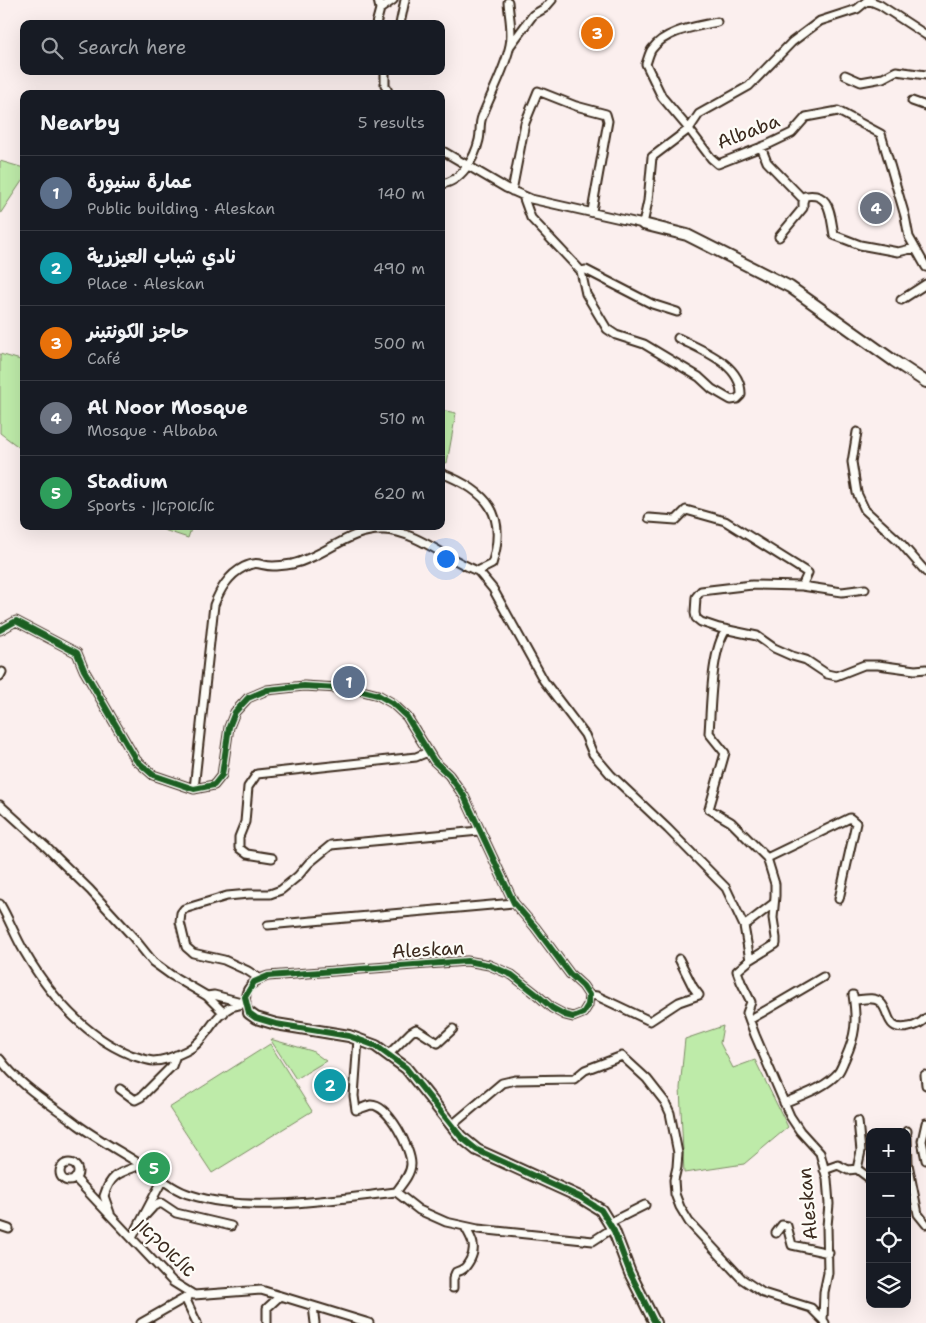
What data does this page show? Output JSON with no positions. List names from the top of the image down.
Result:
{
  "streets": {
    "street": ["Albaba", "Aleskan", "אלאסקאן"]
  },
  "page": {
    "pins": [
      "3",
      "4",
      "1",
      "2",
      "5"
    ],
    "search": "Search here",
    "heading": ["Nearby", "5 results"],
    "list": [
      {
        "mark": "1",
        "name": "عمارة سنيورة",
        "note": "Public building · Aleskan",
        "value": "140 m"
      },
      {
        "mark": "2",
        "name": "نادي شباب العيزرية",
        "note": "Place · Aleskan",
        "value": "490 m"
      },
      {
        "mark": "3",
        "name": "حاجز الكونتينر",
        "note": "Café",
        "value": "500 m"
      },
      {
        "mark": "4",
        "name": "Al Noor Mosque",
        "note": "Mosque · Albaba",
        "value": "510 m"
      },
      {
        "mark": "5",
        "name": "Stadium",
        "note": "Sports · אלאסקאן",
        "value": "620 m"
      }
    ],
    "map_buttons": ["+", "−"]
  }
}
